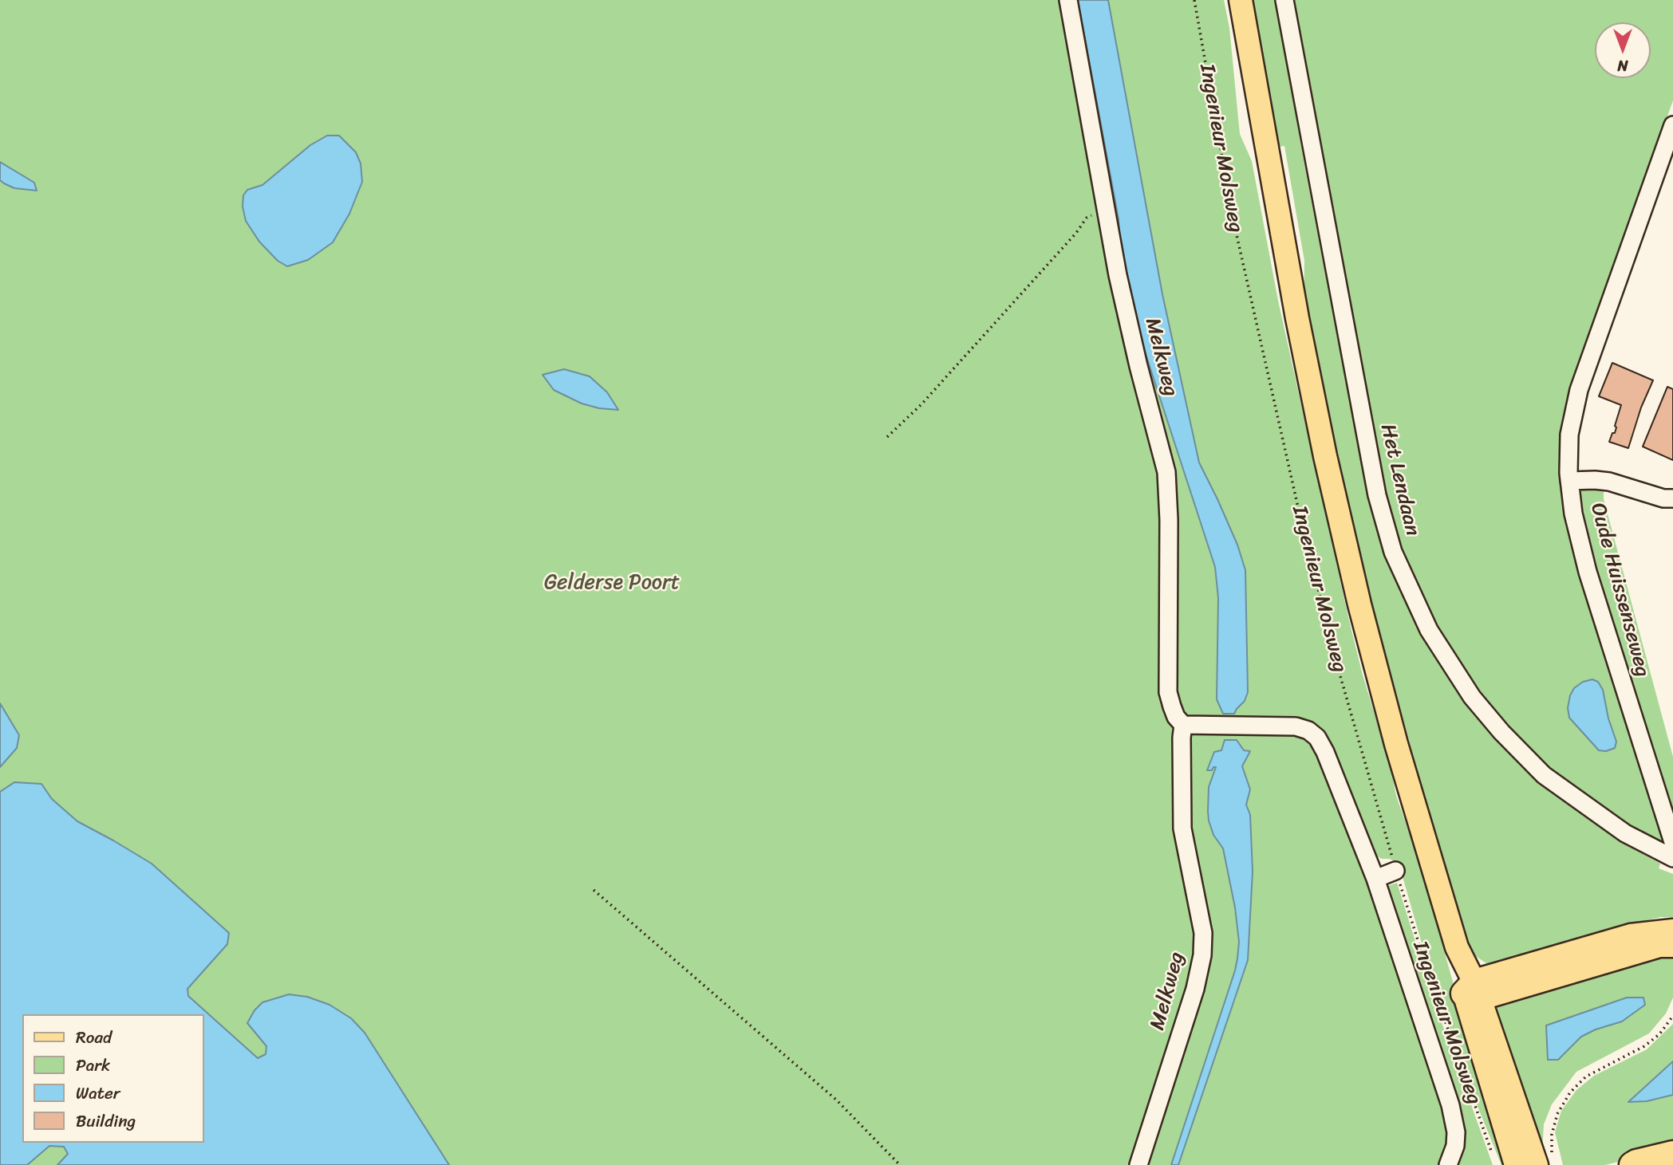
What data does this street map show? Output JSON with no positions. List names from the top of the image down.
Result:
{
  "streets": {
    "main road": ["Ingenieur Molsweg"],
    "street": ["Melkweg", "Het Lendaan", "Oude Huissenseweg"]
  },
  "parks": ["Gelderse Poort"],
  "legend": [
    "Road",
    "Park",
    "Water",
    "Building"
  ],
  "north": "bottom"
}
